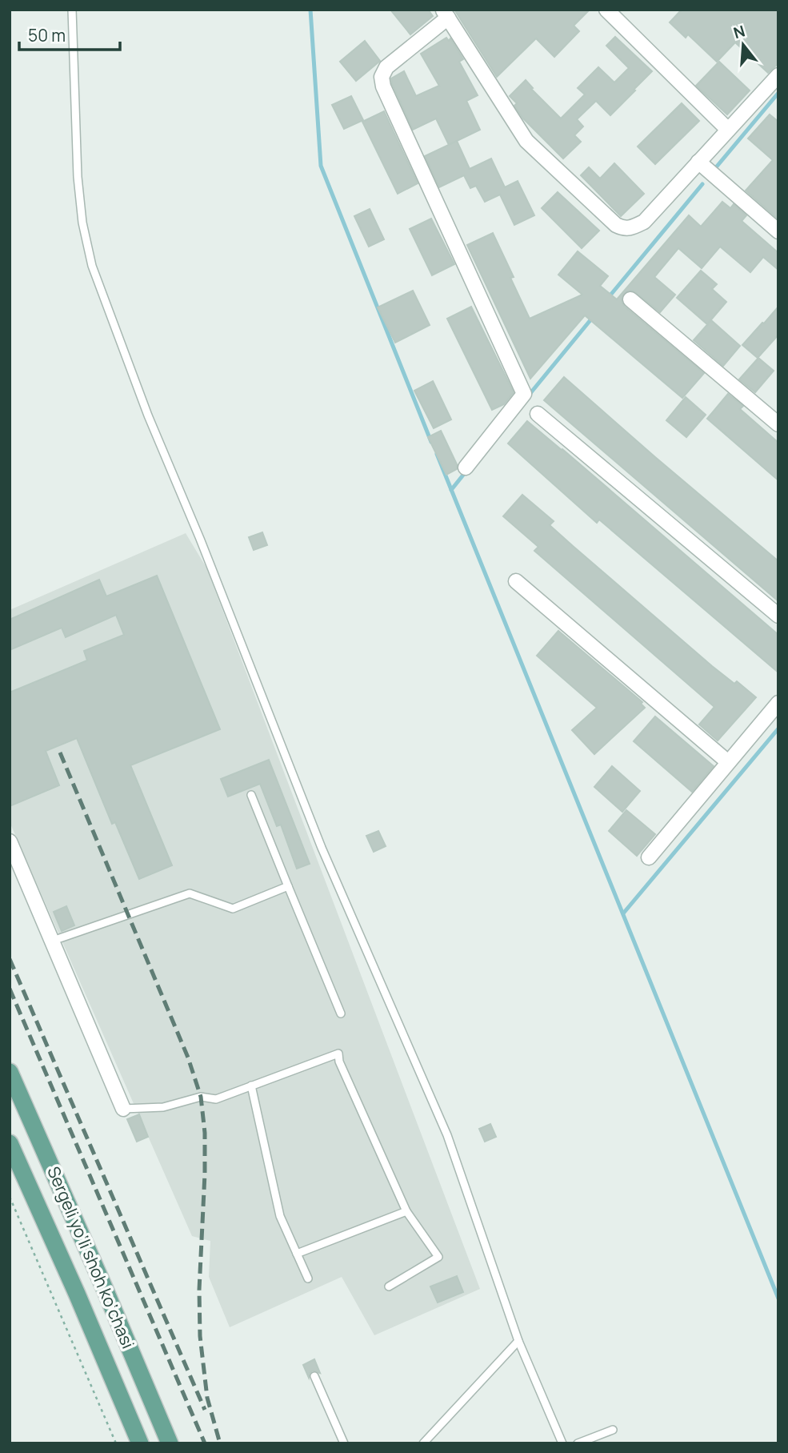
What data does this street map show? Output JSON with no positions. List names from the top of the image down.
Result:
{
  "streets": {
    "main road": ["Sergeli yo‘li shoh ko‘chasi"]
  },
  "scale_bar": "50 m",
  "north": "top"
}
